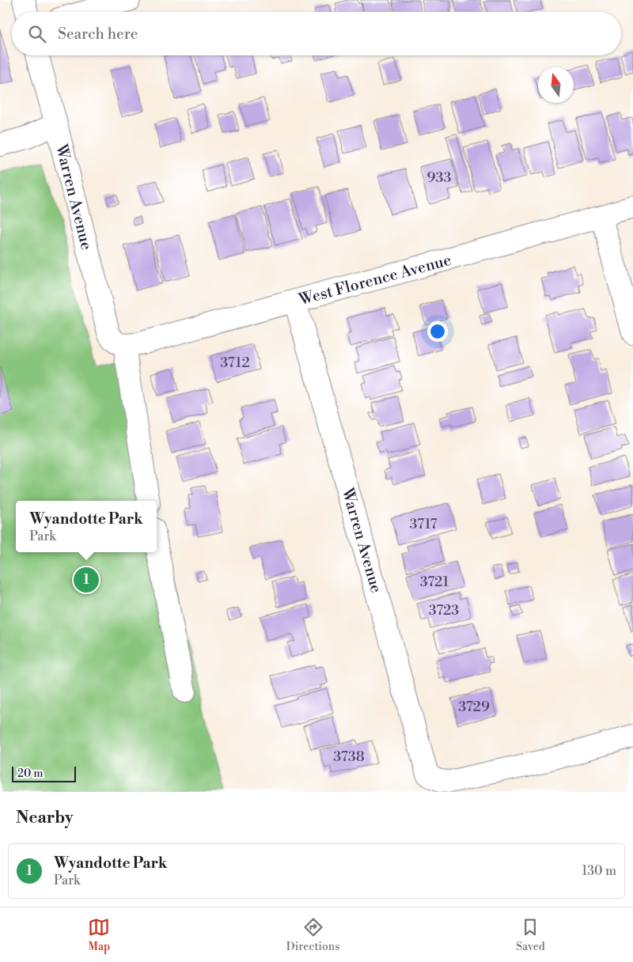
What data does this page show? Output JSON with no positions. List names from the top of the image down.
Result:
{
  "streets": {
    "street": ["Warren Avenue", "West Florence Avenue"]
  },
  "crossings": [
    ["Warren Avenue", "West Florence Avenue"]
  ],
  "house_numbers": [
    "933",
    "3712",
    "3717",
    "3721",
    "3723",
    "3729",
    "3738"
  ],
  "scale_bar": "20 m",
  "north": "top",
  "page": {
    "search": "Search here",
    "popup": ["Wyandotte Park", "Park"],
    "pins": "1",
    "scale": "20 m",
    "heading": "Nearby",
    "list": [
      {
        "mark": "1",
        "name": "Wyandotte Park",
        "note": "Park",
        "value": "130 m"
      }
    ],
    "nav": ["Map", "Directions", "Saved"]
  }
}
